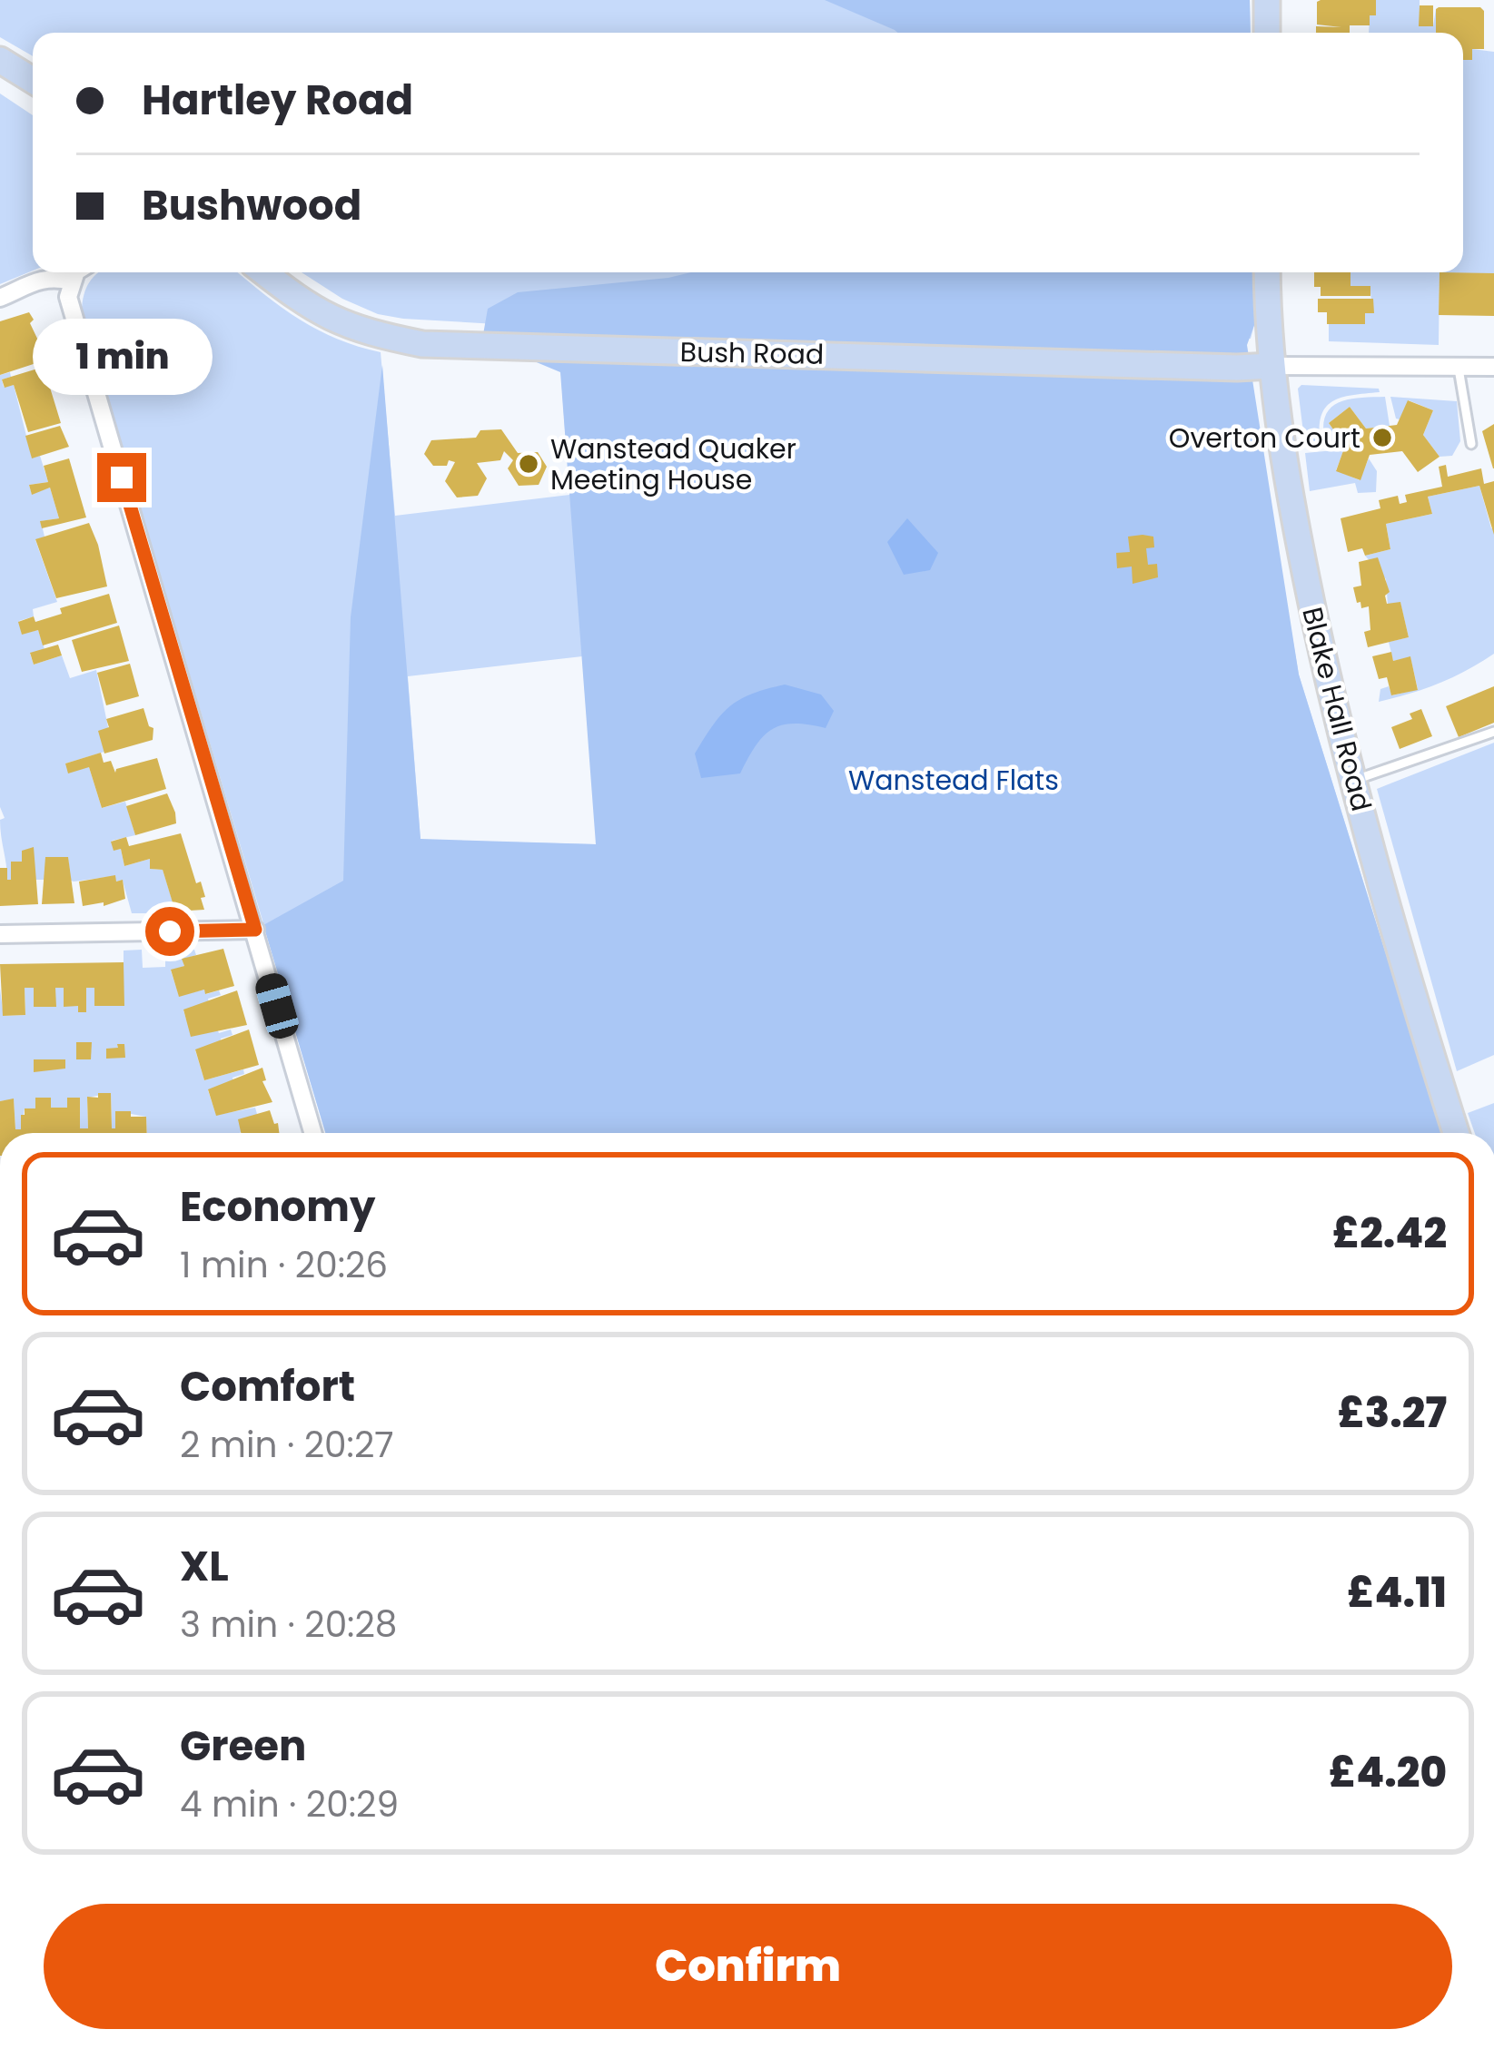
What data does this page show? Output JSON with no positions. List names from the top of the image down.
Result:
{
  "streets": {
    "main road": ["Bush Road", "Blake Hall Road"]
  },
  "crossings": [
    ["Bush Road", "Blake Hall Road"]
  ],
  "parks": ["Wanstead Flats"],
  "places": ["Overton Court", "Wanstead Quaker Meeting House"],
  "page": {
    "banner": ["Hartley Road", "Bushwood"],
    "bubble": "1 min",
    "list": [
      {
        "name": "Economy",
        "note": "1 min · 20:26",
        "value": "£2.42"
      },
      {
        "name": "Comfort",
        "note": "2 min · 20:27",
        "value": "£3.27"
      },
      {
        "name": "XL",
        "note": "3 min · 20:28",
        "value": "£4.11"
      },
      {
        "name": "Green",
        "note": "4 min · 20:29",
        "value": "£4.20"
      }
    ],
    "buttons": "Confirm"
  }
}
